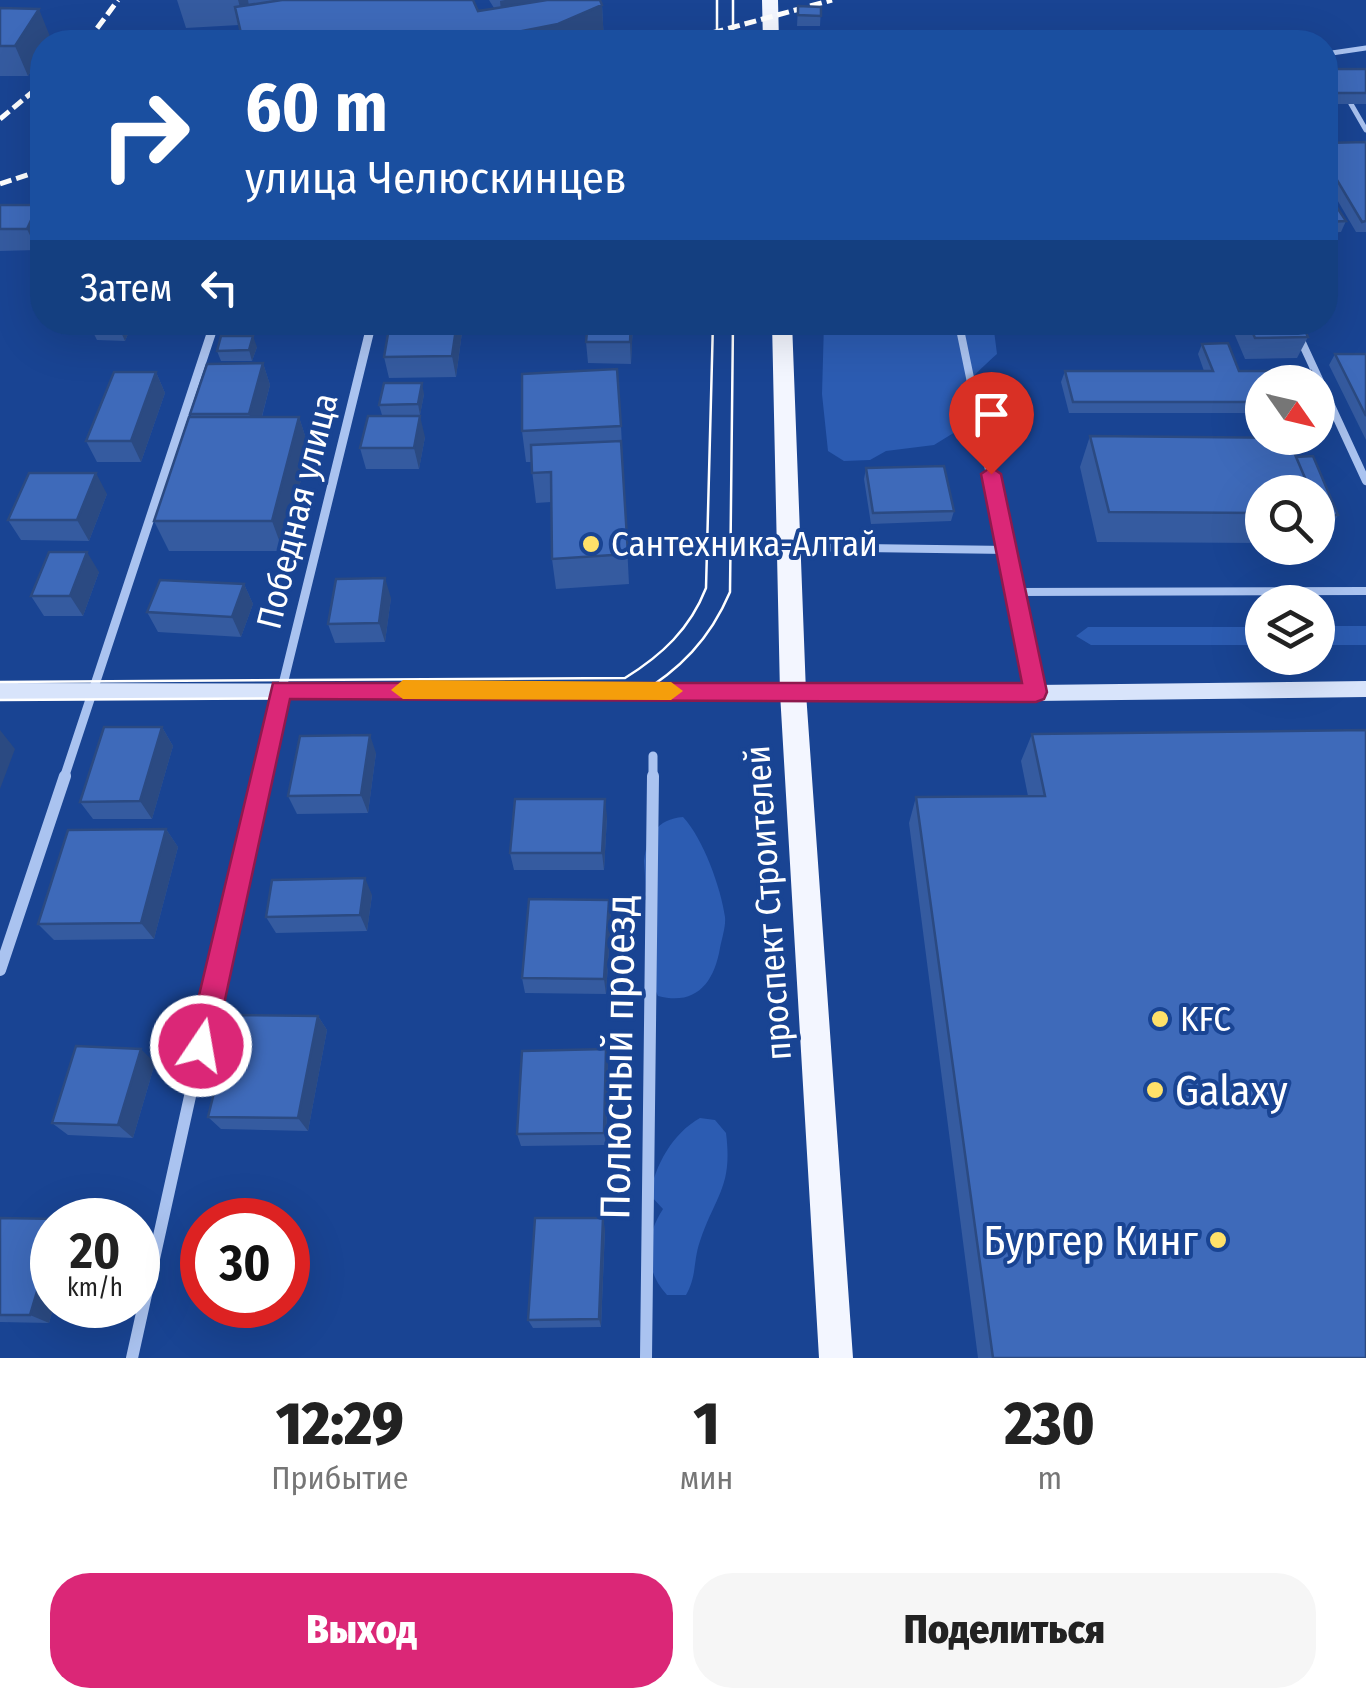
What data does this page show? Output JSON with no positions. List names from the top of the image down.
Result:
{
  "streets": {
    "main road": ["проспект Строителей"],
    "street": ["Победная улица", "Полюсный проезд"]
  },
  "places": [
    "Сантехника-Алтай",
    "KFC",
    "Galaxy",
    "Бургер Кинг"
  ],
  "north": "bottom right",
  "page": {
    "turn": ["60 m", "улица Челюскинцев"],
    "then": "Затем",
    "speed": "20 km/h",
    "limit": "30",
    "eta": [
      "12:29",
      "Прибытие",
      "1",
      "мин",
      "230",
      "m"
    ],
    "buttons": ["Выход", "Поделиться"]
  }
}
